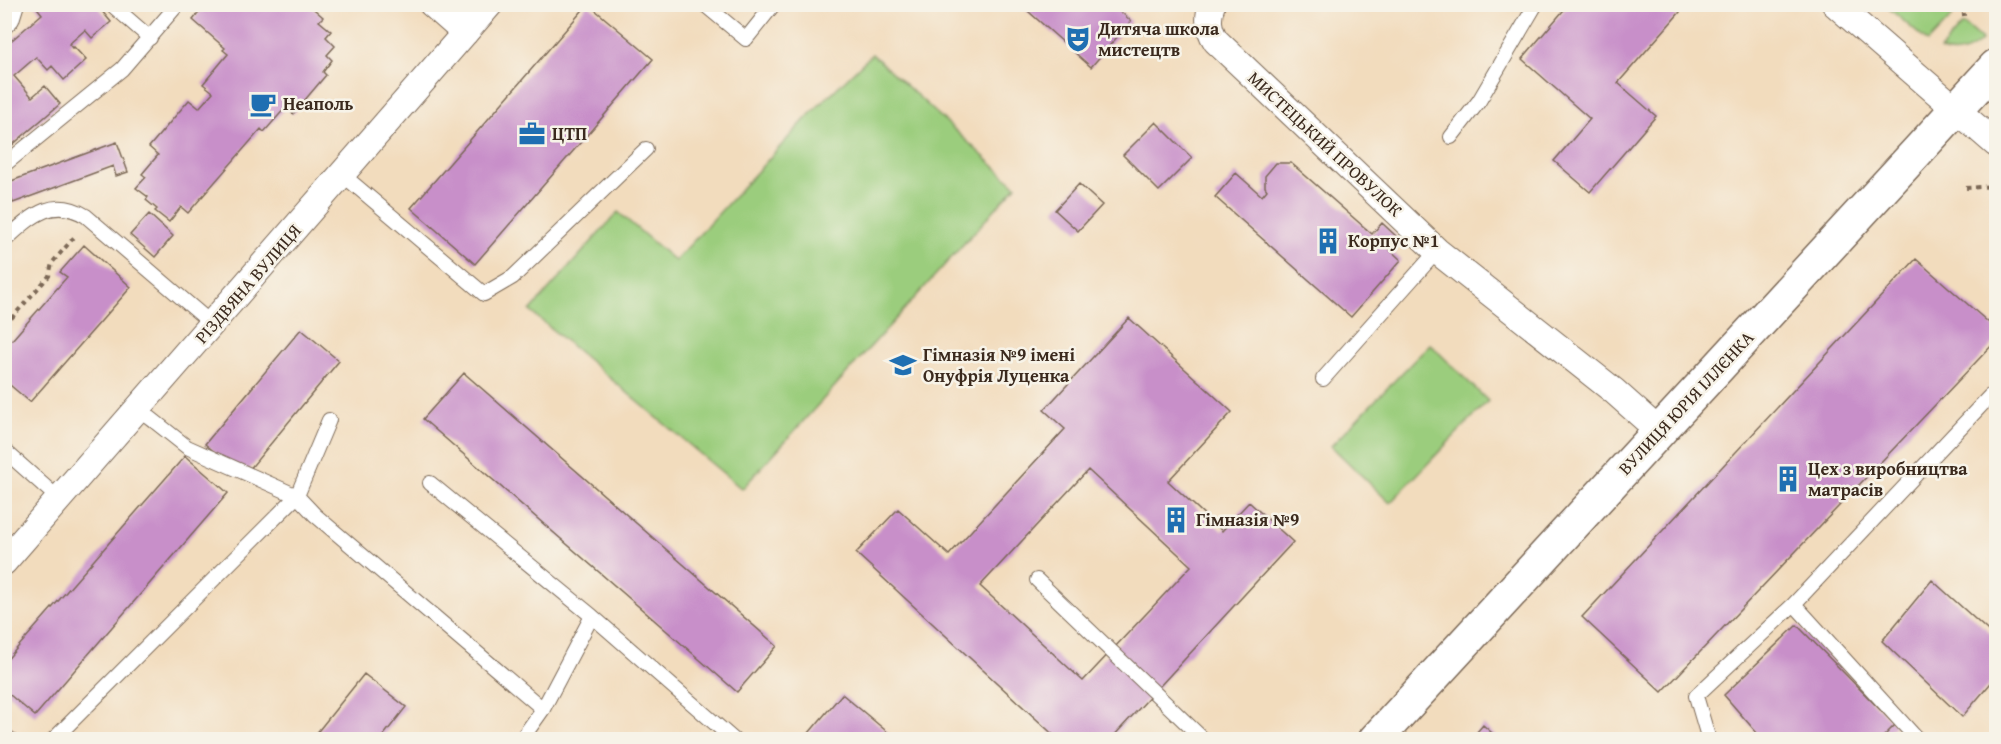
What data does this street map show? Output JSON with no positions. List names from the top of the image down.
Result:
{
  "streets": {
    "street": ["МИСТЕЦЬКИЙ ПРОВУЛОК", "РІЗДВЯНА ВУЛИЦЯ", "ВУЛИЦЯ ЮРІЯ ІЛЛЄНКА"]
  },
  "crossings": [
    ["МИСТЕЦЬКИЙ ПРОВУЛОК", "ВУЛИЦЯ ЮРІЯ ІЛЛЄНКА"]
  ],
  "places": {
    "theatre": ["Дитяча школа мистецтв"],
    "cafe": ["Неаполь"],
    "office": ["ЦТП"],
    "building": ["Корпус №1", "Цех з виробництва матрасів", "Гімназія №9"],
    "school or university": ["Гімназія №9 імені Онуфрія Луценка"]
  }
}
